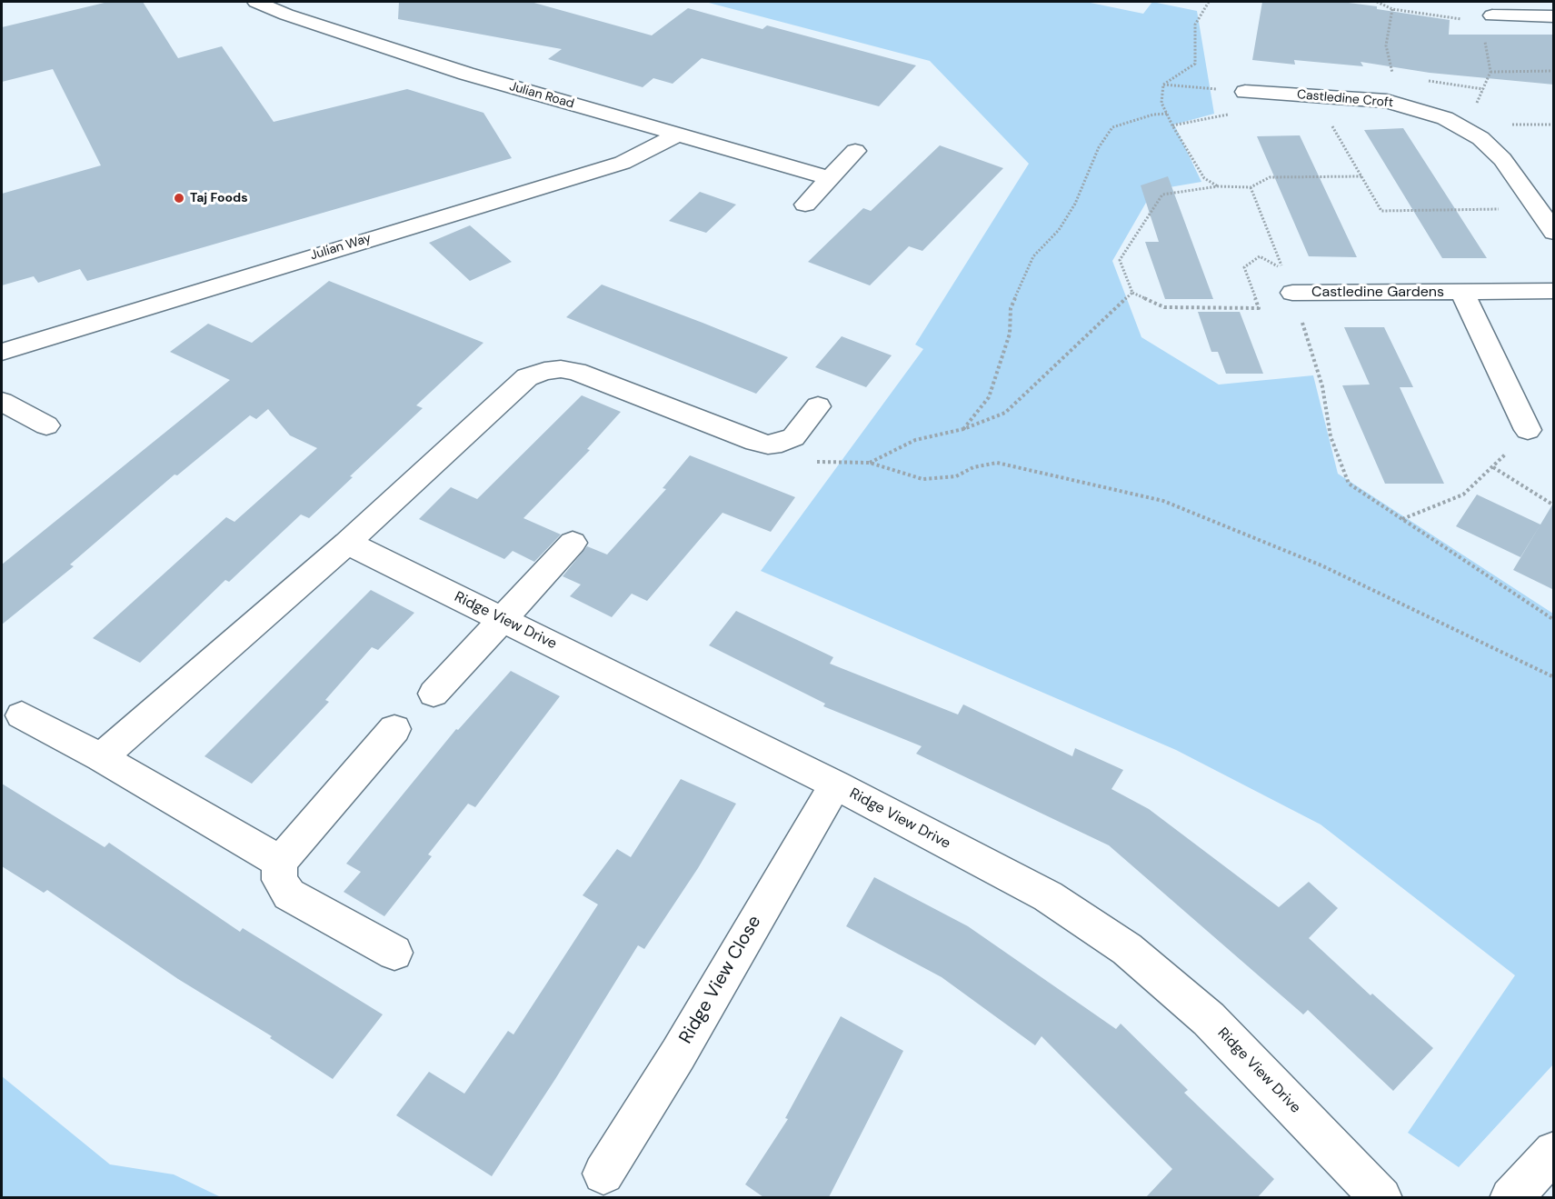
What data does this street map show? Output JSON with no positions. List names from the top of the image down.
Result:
{
  "streets": {
    "street": [
      "Julian Road",
      "Castledine Croft",
      "Julian Way",
      "Castledine Gardens",
      "Ridge View Drive",
      "Ridge View Close"
    ]
  },
  "crossings": [
    ["Julian Road", "Julian Way"],
    ["Ridge View Drive", "Ridge View Close"]
  ],
  "places": ["Taj Foods"]
}
